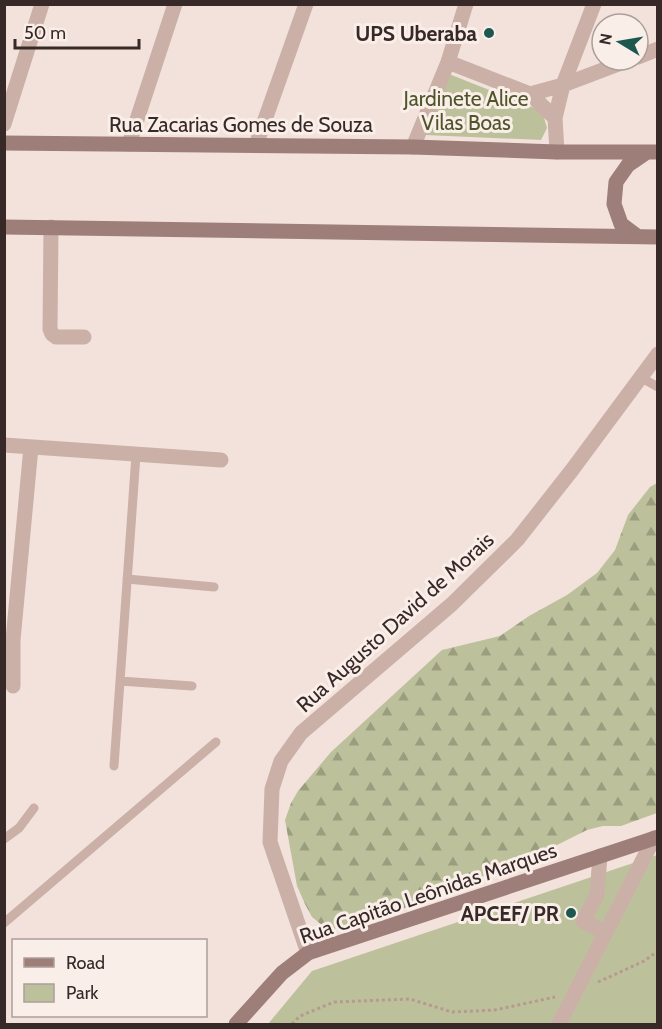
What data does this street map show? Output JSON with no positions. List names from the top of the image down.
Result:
{
  "streets": {
    "main road": ["Rua Zacarias Gomes de Souza", "Rua Capitão Leônidas Marques"],
    "street": ["Rua Augusto David de Morais"]
  },
  "crossings": [
    ["Rua Augusto David de Morais", "Rua Capitão Leônidas Marques"]
  ],
  "parks": ["Jardinete Alice Vilas Boas"],
  "places": ["UPS Uberaba", "APCEF/ PR"],
  "legend": ["Road", "Park"],
  "scale_bar": "50 m",
  "north": "left"
}
